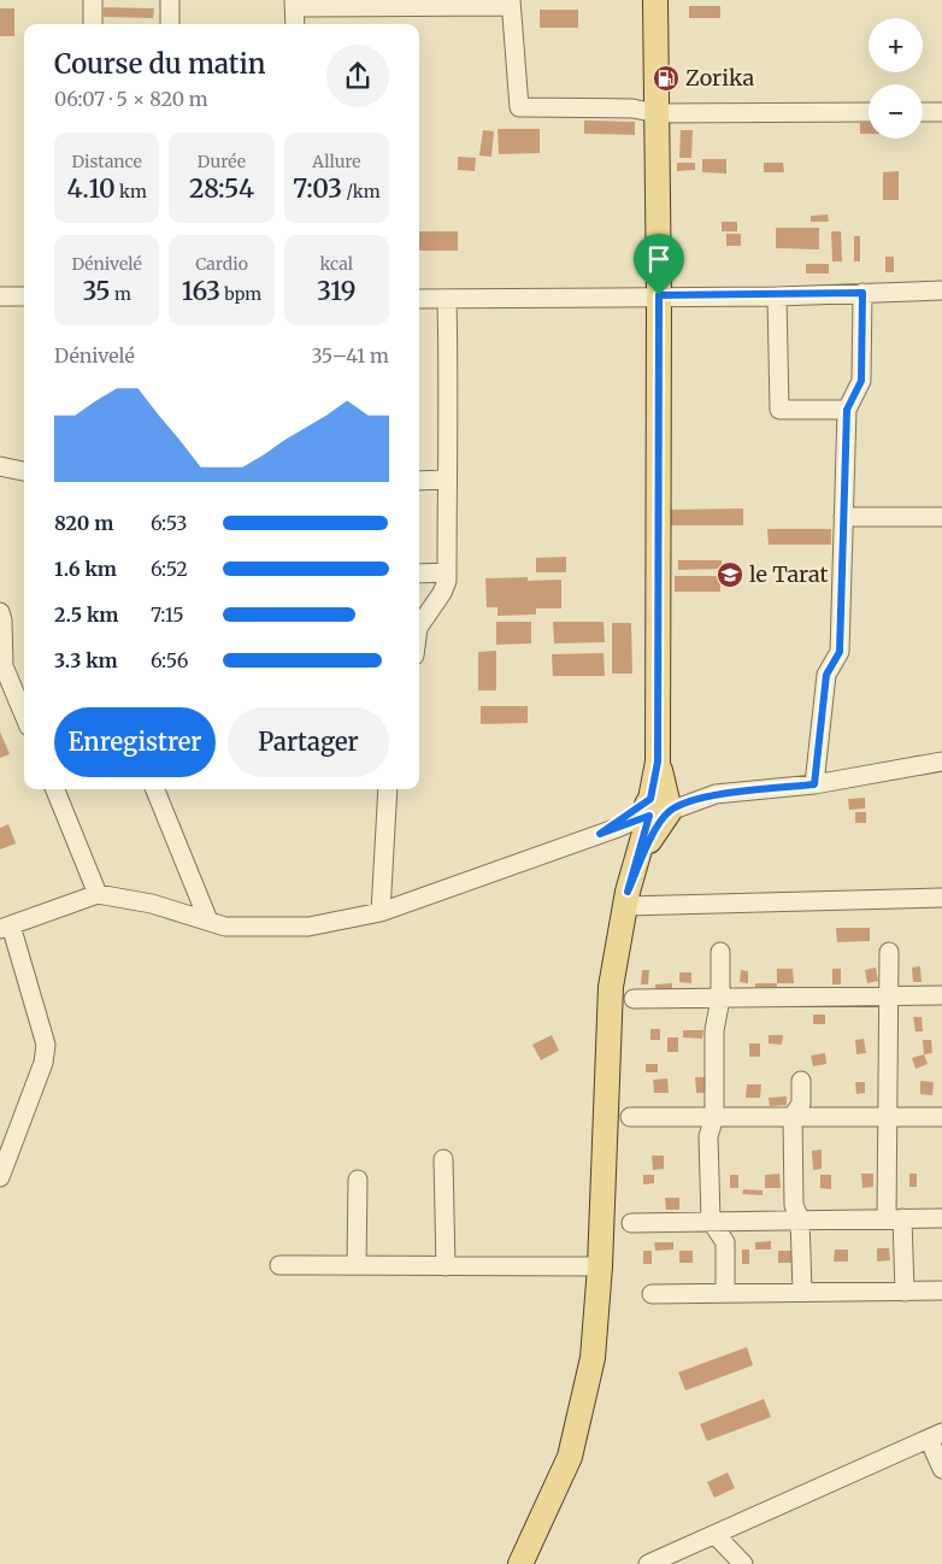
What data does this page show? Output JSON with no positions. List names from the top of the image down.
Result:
{
  "places": {
    "fuel station": ["Zorika"],
    "school or university": ["le Tarat"]
  },
  "page": {
    "map_buttons": ["+", "−"],
    "heading": ["Course du matin", "06:07 · 5 × 820 m"],
    "stats": [
      ["Distance", "4.10 km"],
      ["Durée", "28:54"],
      ["Allure", "7:03 /km"],
      ["Dénivelé", "35 m"],
      ["Cardio", "163 bpm"],
      ["kcal", "319"]
    ],
    "chart": ["Dénivelé", "35–41 m"],
    "list": [
      {
        "name": "820 m",
        "note": "6:53"
      },
      {
        "name": "1.6 km",
        "note": "6:52"
      },
      {
        "name": "2.5 km",
        "note": "7:15"
      },
      {
        "name": "3.3 km",
        "note": "6:56"
      }
    ],
    "buttons": ["Enregistrer", "Partager"]
  }
}
